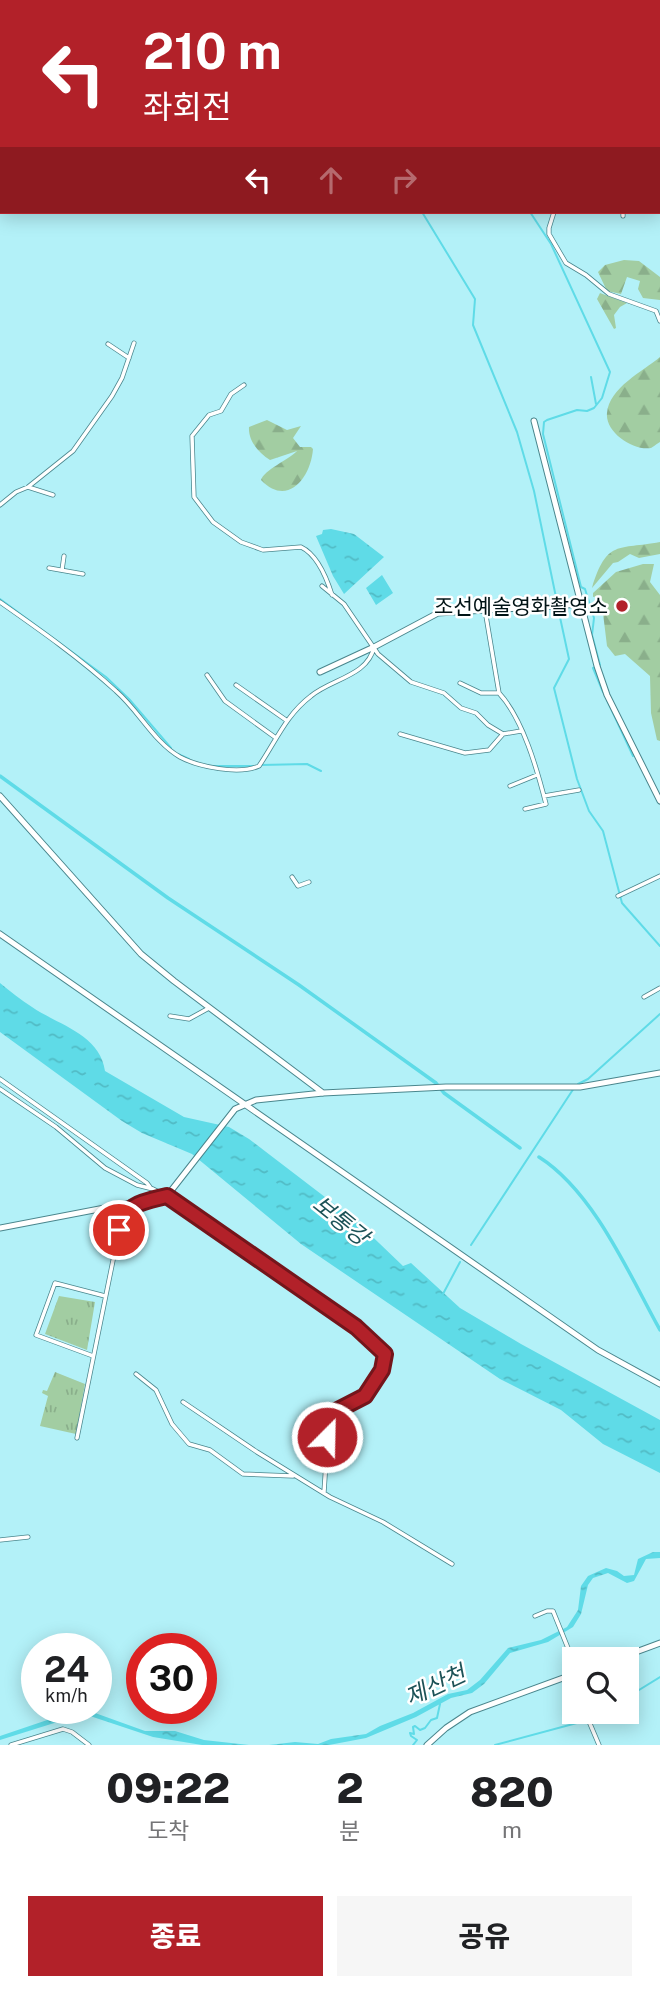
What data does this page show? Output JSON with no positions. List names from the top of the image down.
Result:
{
  "water": ["보통강", "제산천"],
  "places": ["조선예술영화촬영소"],
  "page": {
    "turn": ["210 m", "좌회전"],
    "speed": "24 km/h",
    "limit": "30",
    "eta": [
      "09:22",
      "도착",
      "2",
      "분",
      "820",
      "m"
    ],
    "buttons": ["종료", "공유"]
  }
}
